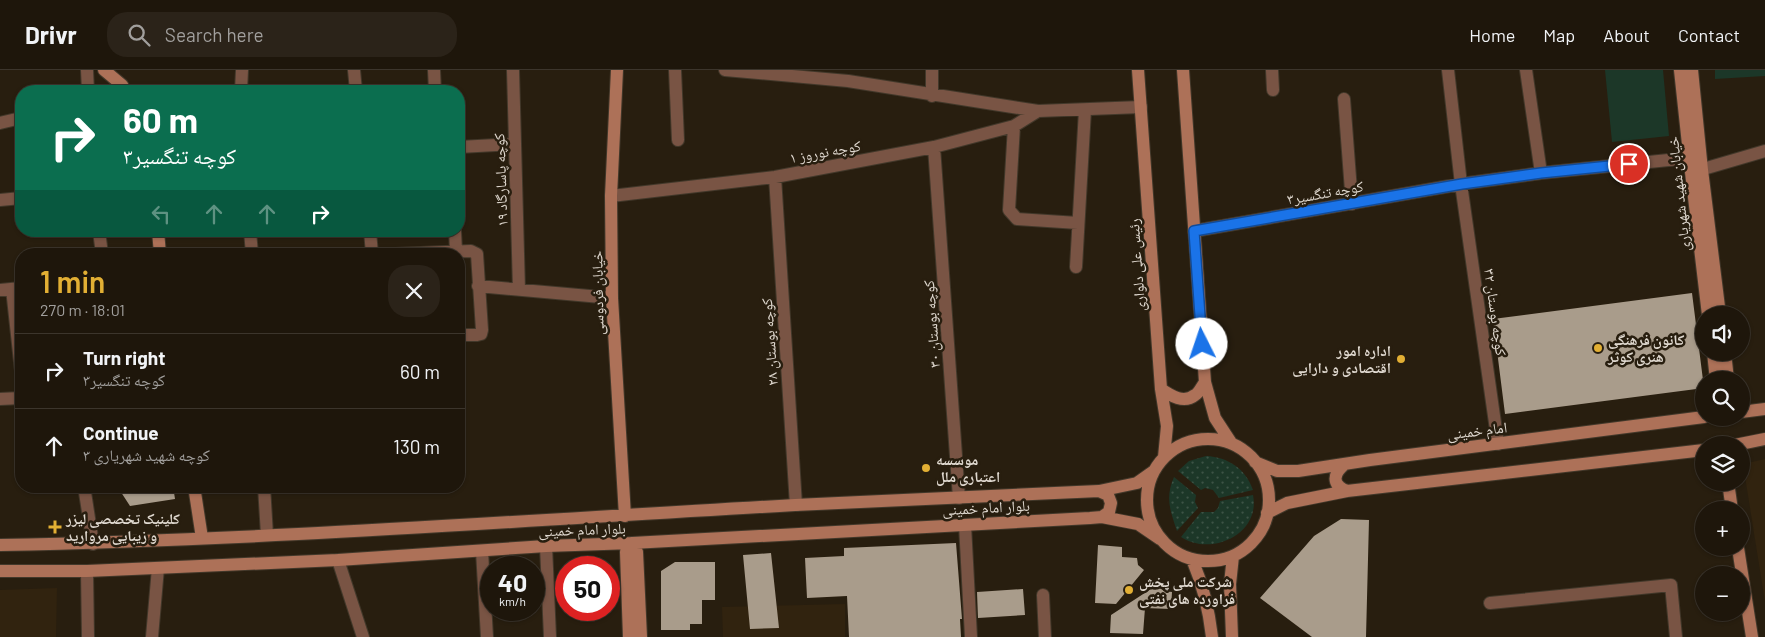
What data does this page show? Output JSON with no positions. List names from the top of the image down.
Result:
{
  "streets": {
    "street": [
      "کوچه نوروز ۱",
      "کوچه پاسارگاد ۱۹",
      "کوچه تنگسیر۳",
      "خیابان شهید شهریاری",
      "رئیس علی دلواری",
      "خیابان فردوسی",
      "کوچه بوستان ۳۲",
      "کوچه بوستان ۳۰",
      "کوچه بوستان ۲۸",
      "امام خمینی",
      "بلوار امام خمینی"
    ]
  },
  "crossings": [
    ["کوچه نوروز ۱", "خیابان فردوسی"],
    ["کوچه نوروز ۱", "کوچه بوستان ۳۰"],
    ["کوچه نوروز ۱", "کوچه بوستان ۲۸"],
    ["کوچه تنگسیر۳", "خیابان شهید شهریاری"],
    ["کوچه تنگسیر۳", "کوچه بوستان ۳۲"],
    ["رئیس علی دلواری", "امام خمینی"],
    ["رئیس علی دلواری", "بلوار امام خمینی"],
    ["خیابان فردوسی", "بلوار امام خمینی"],
    ["کوچه بوستان ۳۲", "امام خمینی"],
    ["کوچه بوستان ۳۰", "بلوار امام خمینی"],
    ["کوچه بوستان ۲۸", "بلوار امام خمینی"],
    ["امام خمینی", "بلوار امام خمینی"]
  ],
  "places": {
    "other": [
      "کانون فرهنگی هنری کوثر",
      "اداره امور اقتصادی و دارایی",
      "موسسه اعتباری ملل",
      "شرکت ملی پخش فراورده های نفتی"
    ],
    "health": ["کلینیک تخصصی لیزر و زیبایی مروارید"]
  },
  "page": {
    "header": "Drivr",
    "search": "Search here",
    "nav": [
      "Home",
      "Map",
      "About",
      "Contact"
    ],
    "turn": ["60 m", "کوچه تنگسیر۳"],
    "heading": ["1 min", "270 m · 18:01"],
    "map_buttons": ["+", "−"],
    "list": [
      {
        "name": "Turn right",
        "note": "کوچه تنگسیر۳",
        "value": "60 m"
      },
      {
        "name": "Continue",
        "note": "کوچه شهید شهریاری ۳",
        "value": "130 m"
      }
    ],
    "speed": "40 km/h",
    "limit": "50"
  }
}
